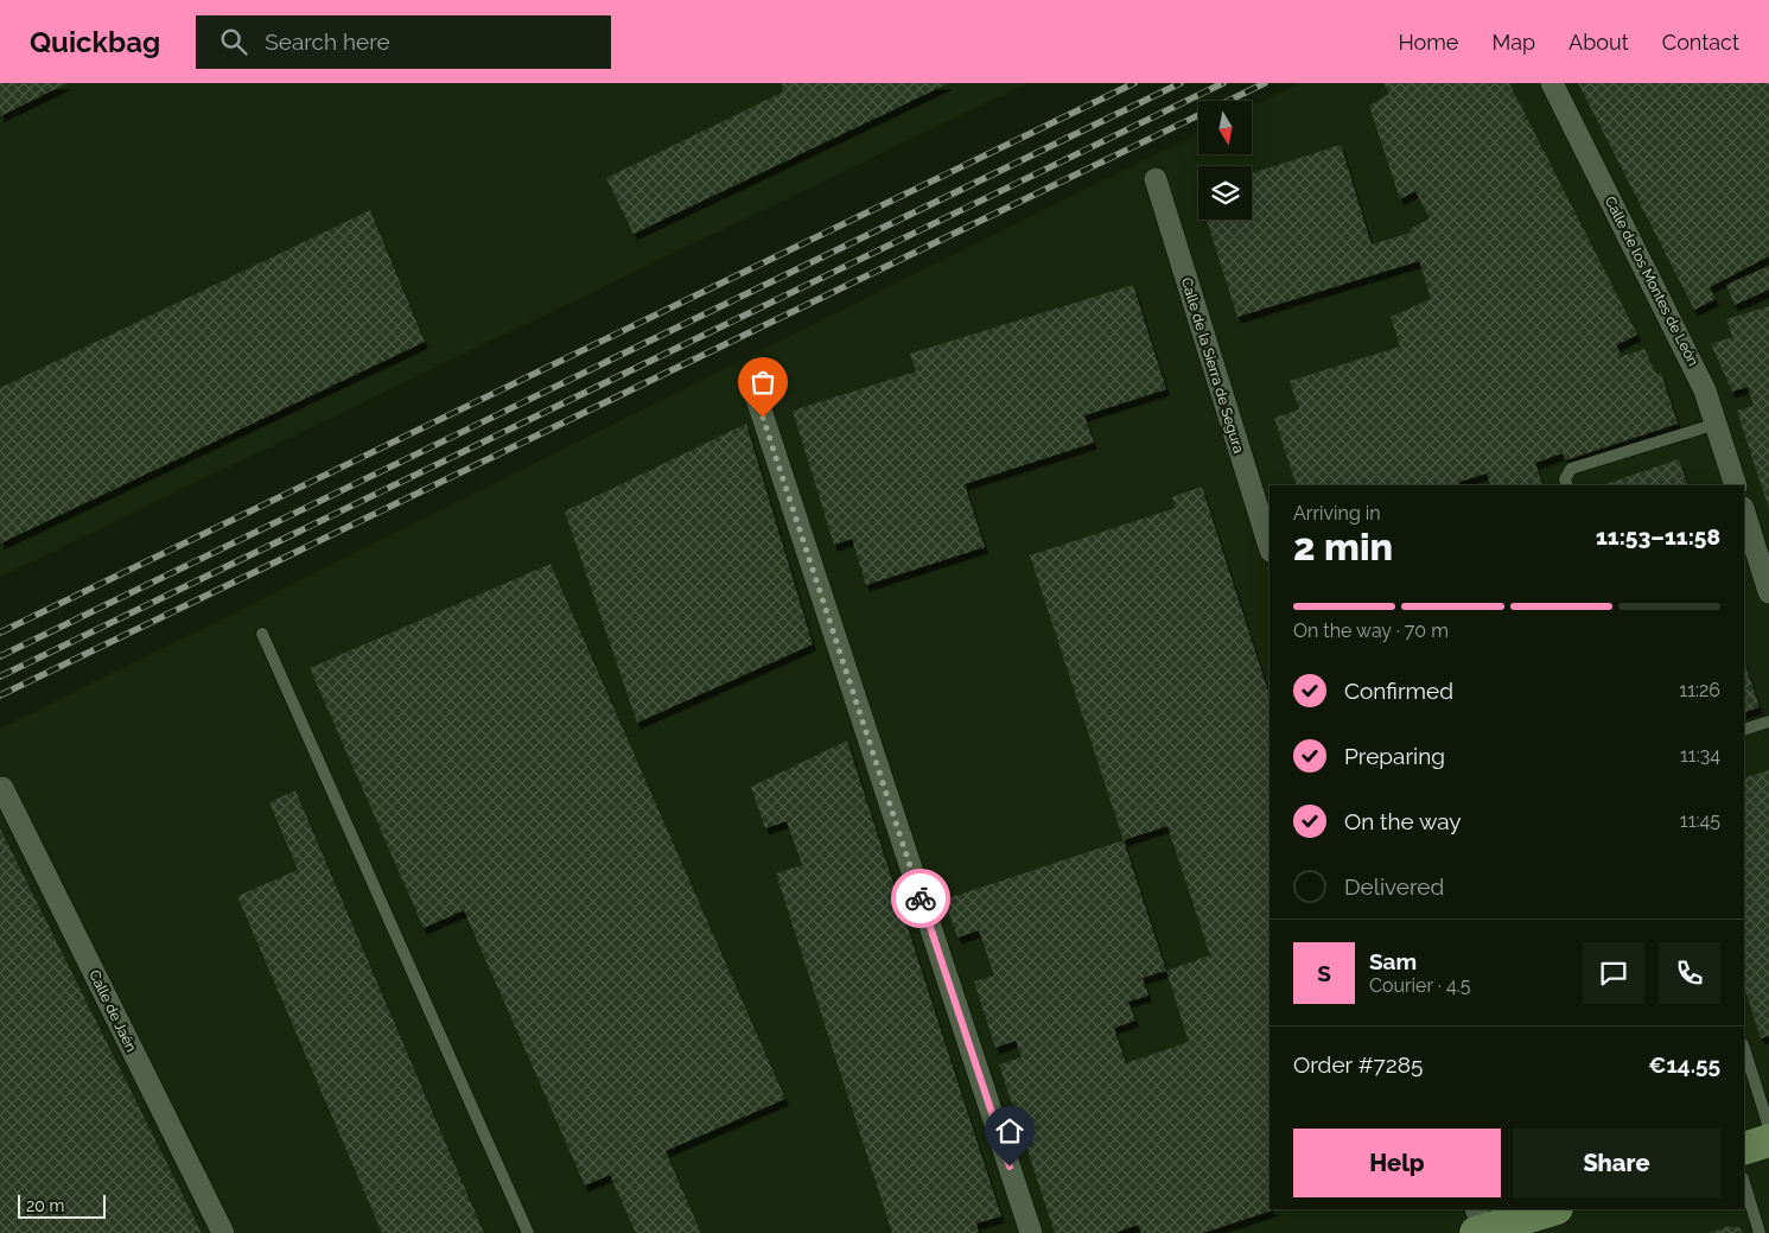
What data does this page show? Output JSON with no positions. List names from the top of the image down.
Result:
{
  "streets": {
    "street": ["Calle de los Montes de León", "Calle de la Sierra de Segura", "Calle de Jaén"]
  },
  "scale_bar": "20 m",
  "north": "bottom",
  "page": {
    "header": "Quickbag",
    "search": "Search here",
    "nav": [
      "Home",
      "Map",
      "About",
      "Contact"
    ],
    "heading": ["2 min", "Arriving in", "11:53–11:58"],
    "panel": [
      "Sam",
      "Courier · 4.5",
      "Order #7285",
      "€14.55"
    ],
    "bar": "On the way · 70 m",
    "list": [
      ["Confirmed", "11:26"],
      ["Preparing", "11:34"],
      ["On the way", "11:45"],
      "Delivered"
    ],
    "round": "S",
    "buttons": ["Help", "Share"],
    "scale": "20 m"
  }
}
